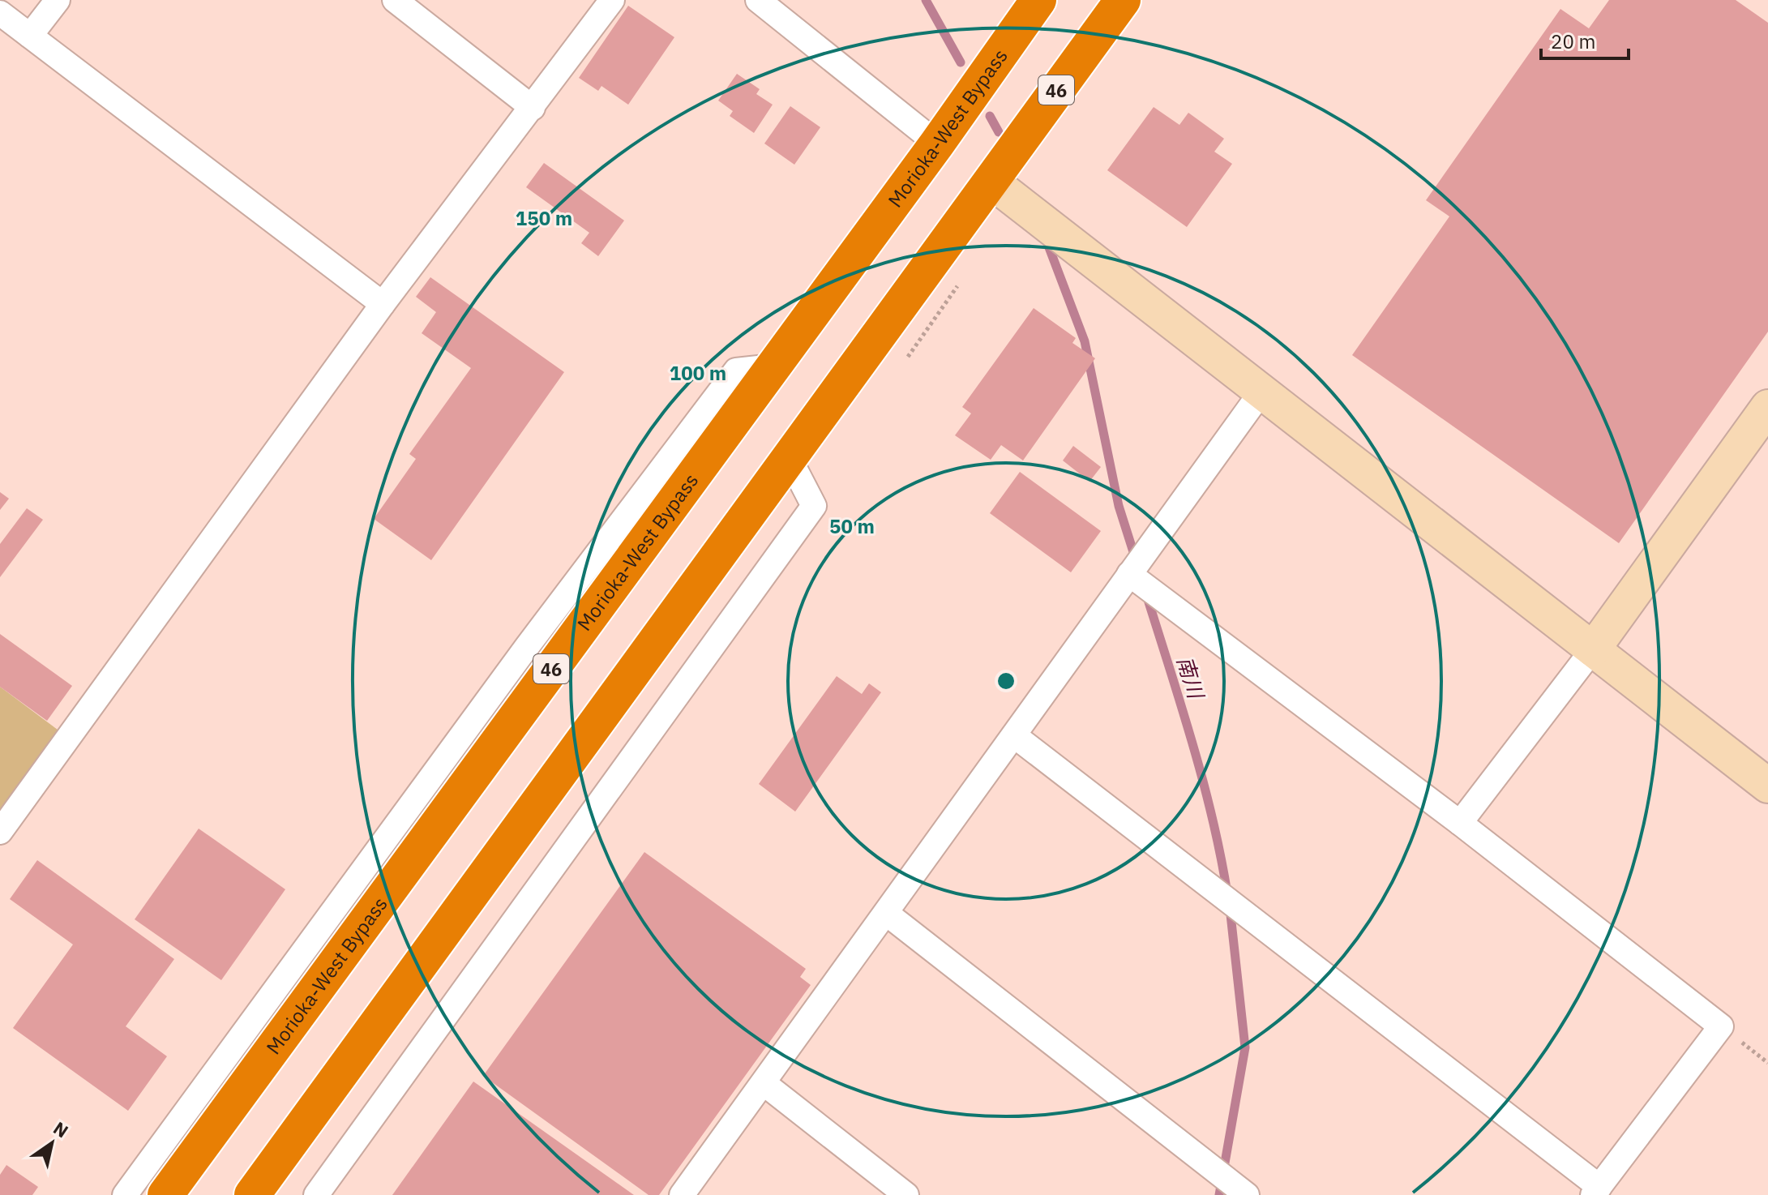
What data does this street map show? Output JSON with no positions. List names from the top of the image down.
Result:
{
  "streets": {
    "highway": ["46", "Morioka-West Bypass"]
  },
  "water": ["南川"],
  "scale_bar": "20 m",
  "north": "top right",
  "rings": ["150 m", "100 m", "50 m"]
}
